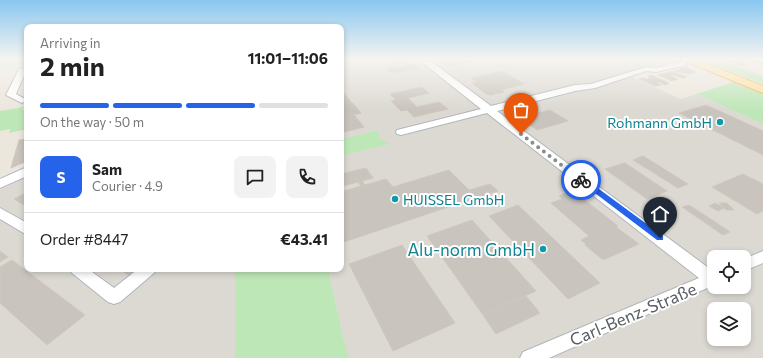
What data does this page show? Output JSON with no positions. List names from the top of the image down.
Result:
{
  "streets": {
    "street": ["Carl-Benz-Straße"]
  },
  "places": ["Rohmann GmbH", "HUISSEL GmbH", "Alu-norm GmbH"],
  "page": {
    "heading": ["2 min", "Arriving in", "11:01–11:06"],
    "panel": [
      "Sam",
      "Courier · 4.9",
      "Order #8447",
      "€43.41"
    ],
    "bar": "On the way · 50 m",
    "round": "S"
  }
}
